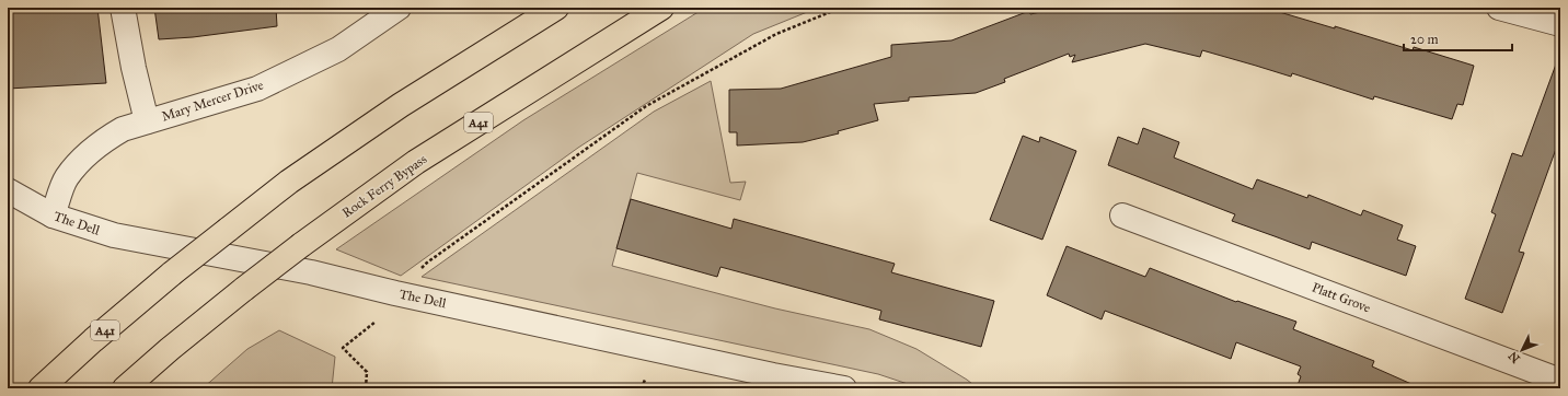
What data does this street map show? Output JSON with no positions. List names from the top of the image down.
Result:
{
  "streets": {
    "highway": ["A41", "Rock Ferry Bypass"],
    "street": ["Mary Mercer Drive", "The Dell", "Platt Grove"]
  },
  "crossings": [
    ["Mary Mercer Drive", "The Dell"]
  ],
  "scale_bar": "20 m",
  "north": "bottom left"
}
